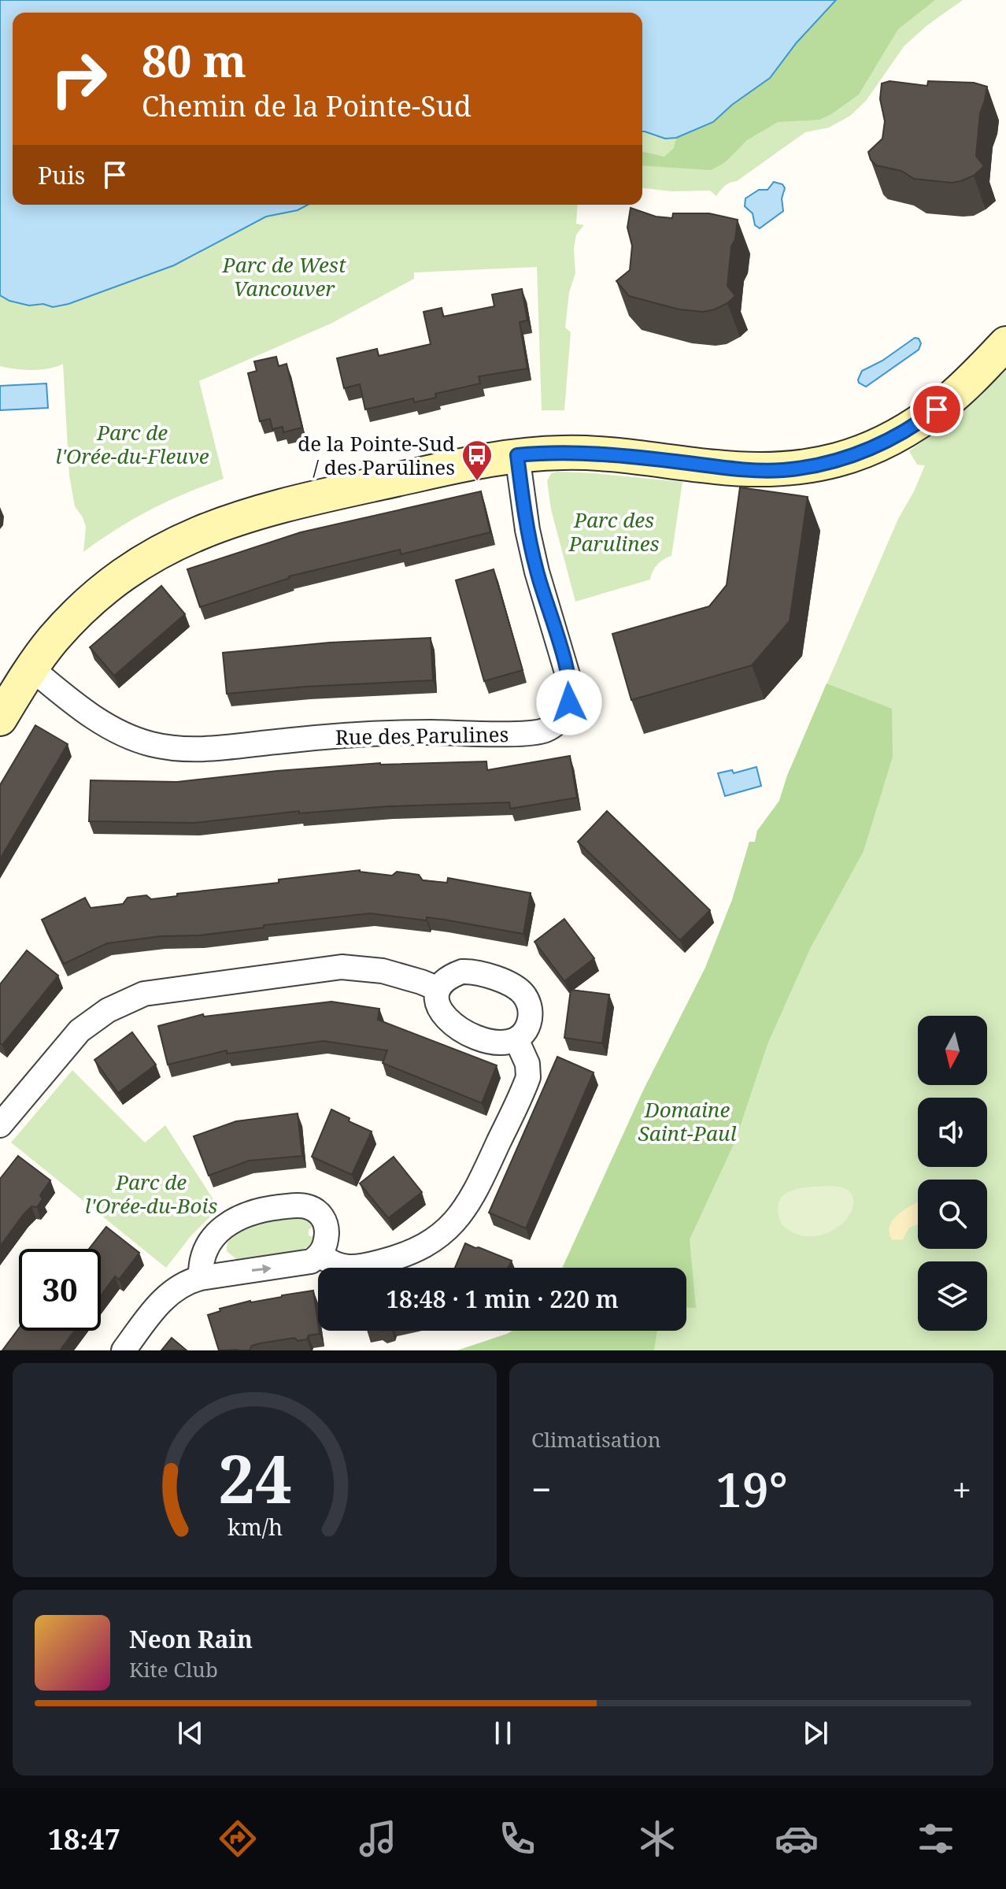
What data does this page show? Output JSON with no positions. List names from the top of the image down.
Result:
{
  "streets": {
    "street": ["Rue des Parulines"]
  },
  "parks": [
    "Parc de West Vancouver",
    "Parc de l'Orée-du-Fleuve",
    "Parc des Parulines",
    "Domaine Saint-Paul",
    "Parc de l'Orée-du-Bois"
  ],
  "places": {
    "bus stop": ["de la Pointe-Sud / des Parulines"]
  },
  "north": "bottom",
  "page": {
    "turn": ["80 m", "Chemin de la Pointe-Sud"],
    "then": "Puis",
    "limit": "30",
    "trip": "18:48 · 1 min · 220 m",
    "tile": "Climatisation",
    "heat": ["−", "19°", "+"],
    "song": ["Neon Rain", "Kite Club"],
    "tabs": "18:47",
    "gauge": ["24", "km/h"]
  }
}
